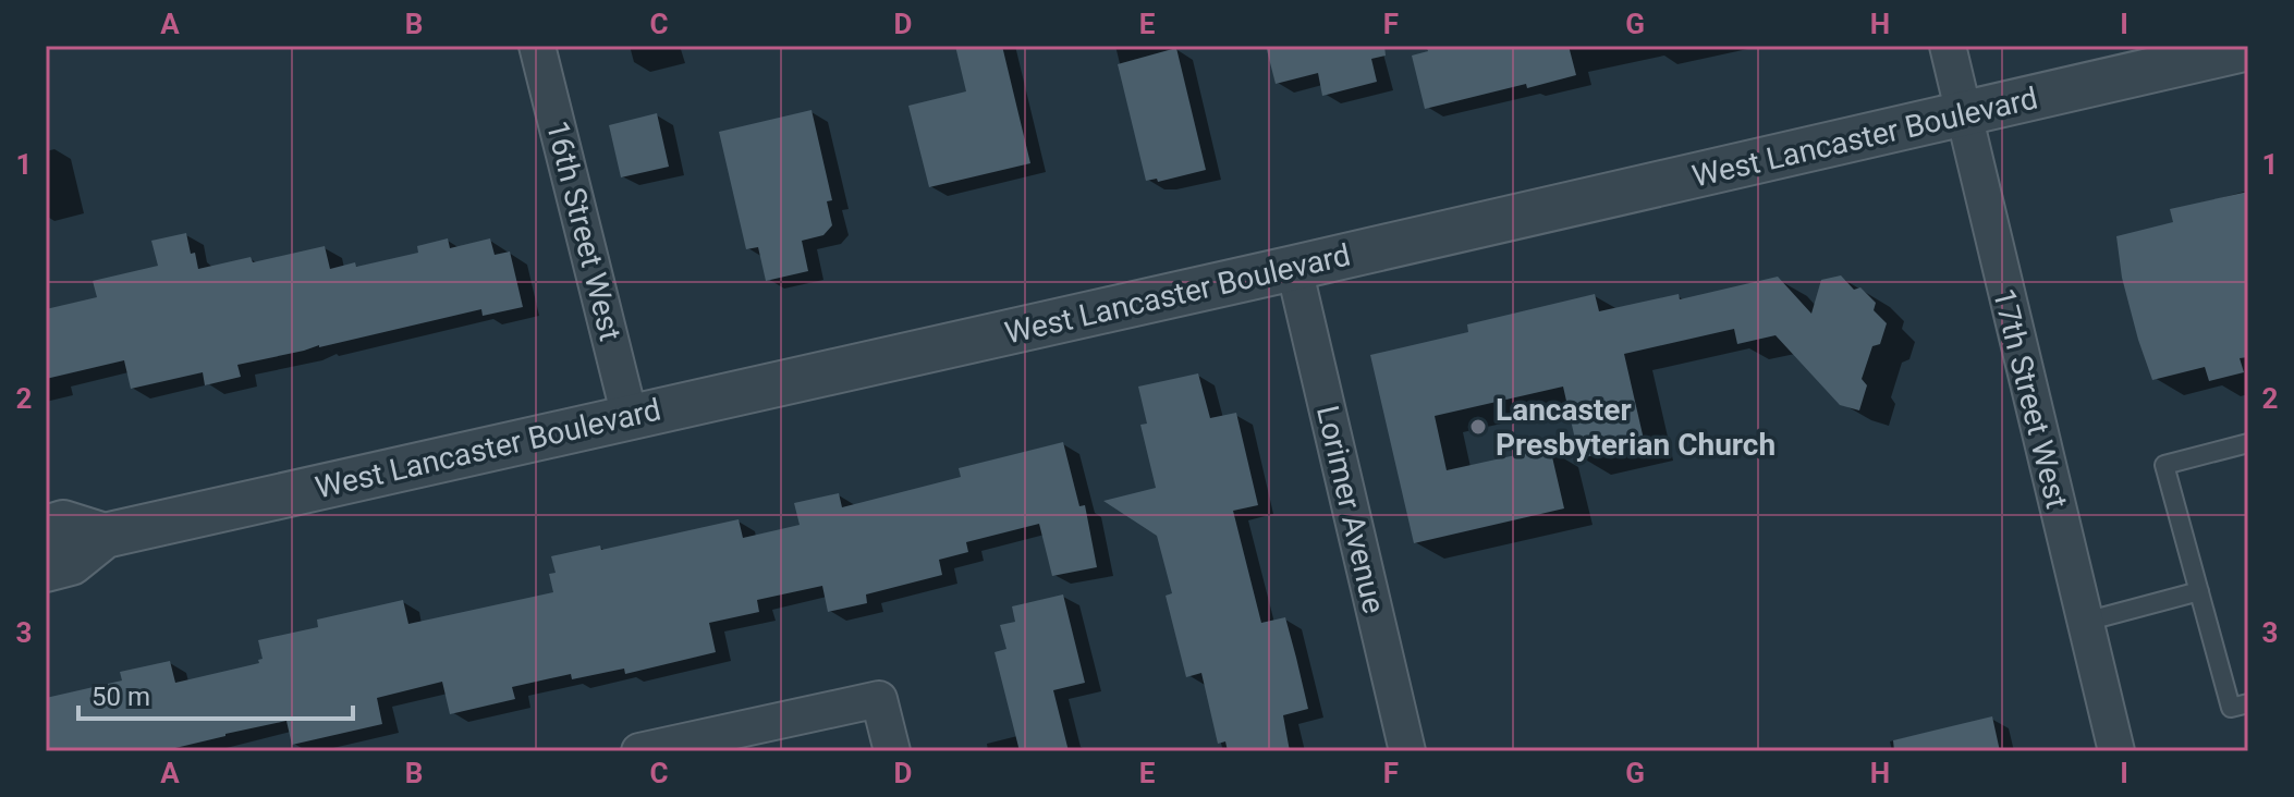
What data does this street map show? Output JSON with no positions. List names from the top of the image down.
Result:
{
  "streets": {
    "street": [
      "West Lancaster Boulevard",
      "16th Street West",
      "17th Street West",
      "Lorimer Avenue"
    ]
  },
  "crossings": [
    ["West Lancaster Boulevard", "16th Street West"],
    ["West Lancaster Boulevard", "17th Street West"],
    ["West Lancaster Boulevard", "Lorimer Avenue"]
  ],
  "places": ["Lancaster Presbyterian Church"],
  "scale_bar": "50 m",
  "grid": {
    "columns": [
      "A",
      "B",
      "C",
      "D",
      "E",
      "F",
      "G",
      "H",
      "I"
    ],
    "rows": ["1", "2", "3"]
  }
}
